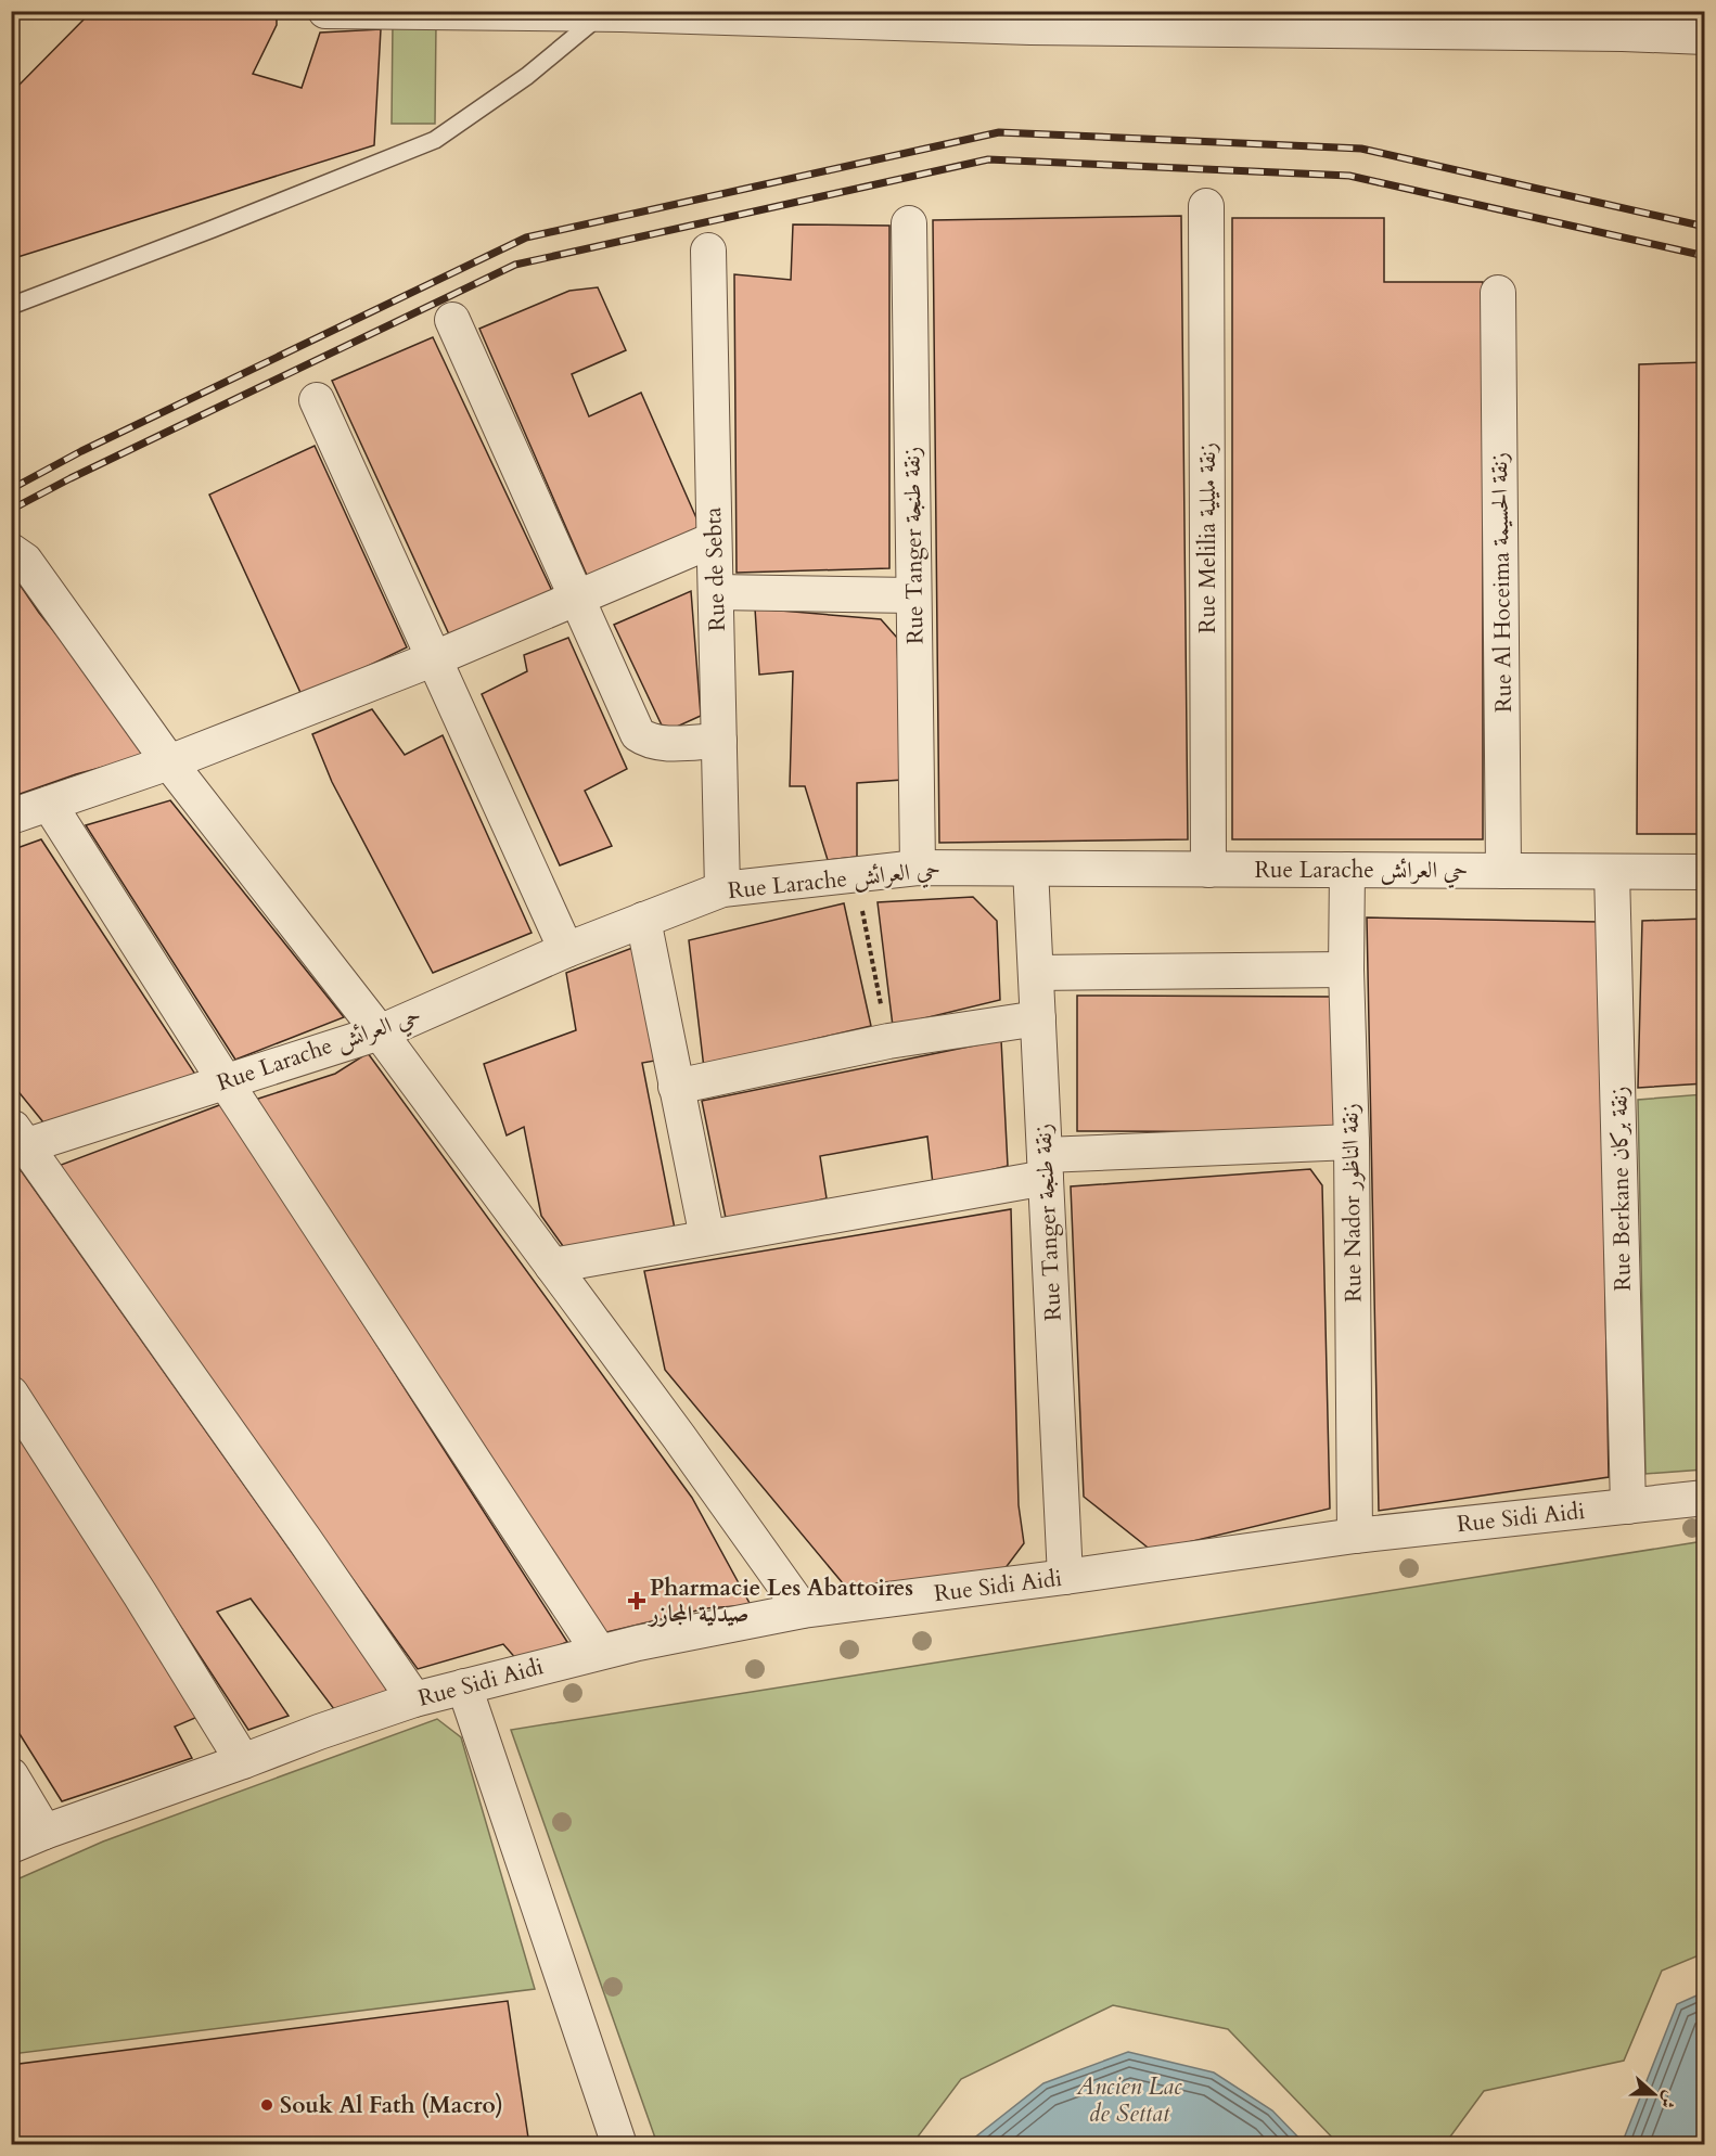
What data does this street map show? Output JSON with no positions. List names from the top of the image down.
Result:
{
  "streets": {
    "street": [
      "Rue Melilia زنقة مليلية",
      "Rue Tanger زنقة طنجة",
      "Rue de Sebta",
      "Rue Al Hoceima زنقة الحسيمة",
      "Rue Larache حي العرائش",
      "Rue Berkane زنقة بركان",
      "Rue Nador زنقة الناظور",
      "Rue Sidi Aidi"
    ]
  },
  "crossings": [
    ["Rue Melilia زنقة مليلية", "Rue Larache حي العرائش"],
    ["Rue Tanger زنقة طنجة", "Rue Larache حي العرائش"],
    ["Rue Tanger زنقة طنجة", "Rue Sidi Aidi"],
    ["Rue de Sebta", "Rue Larache حي العرائش"],
    ["Rue Al Hoceima زنقة الحسيمة", "Rue Larache حي العرائش"],
    ["Rue Larache حي العرائش", "Rue Berkane زنقة بركان"],
    ["Rue Larache حي العرائش", "Rue Nador زنقة الناظور"],
    ["Rue Berkane زنقة بركان", "Rue Sidi Aidi"],
    ["Rue Nador زنقة الناظور", "Rue Sidi Aidi"]
  ],
  "water": ["Ancien Lac de Settat"],
  "places": {
    "health": ["Pharmacie Les Abattoires صيدلية المجازر"],
    "other": ["Souk Al Fath (Macro)"]
  },
  "north": "right"
}
